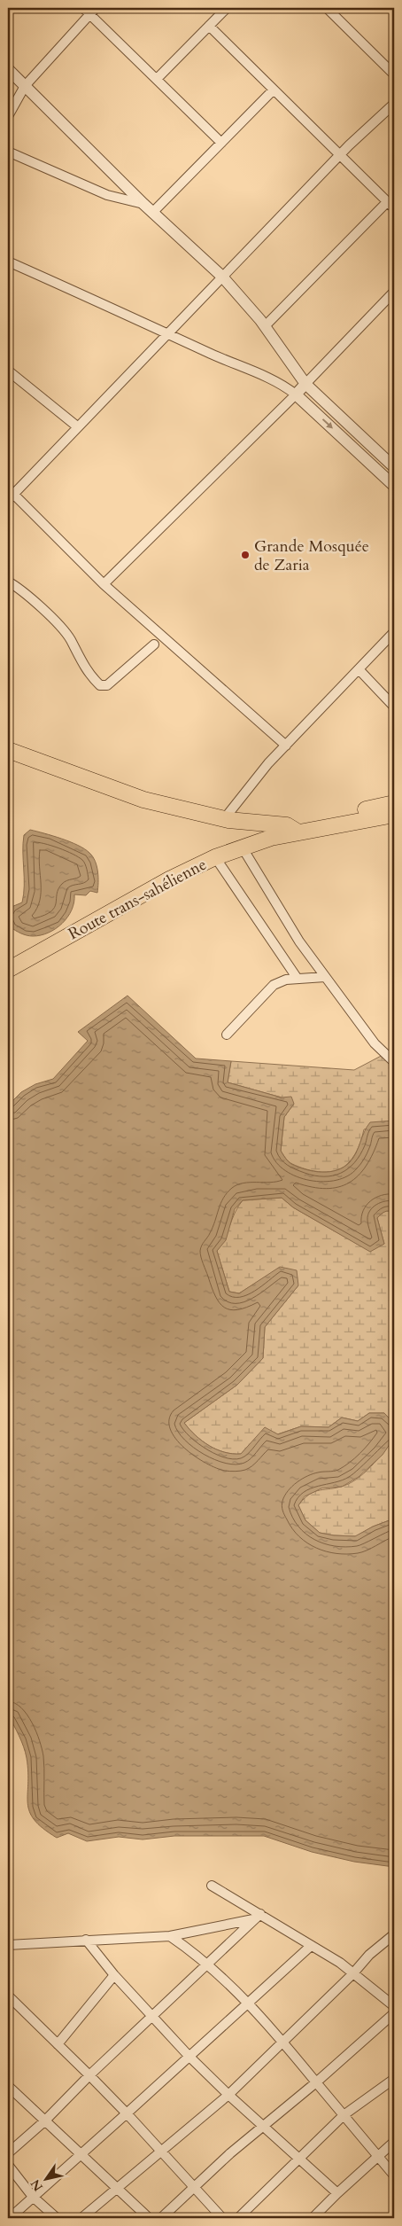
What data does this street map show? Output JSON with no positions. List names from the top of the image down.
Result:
{
  "streets": {
    "highway": ["Route trans-sahélienne"]
  },
  "places": ["Grande Mosquée de Zaria"],
  "north": "bottom left"
}
